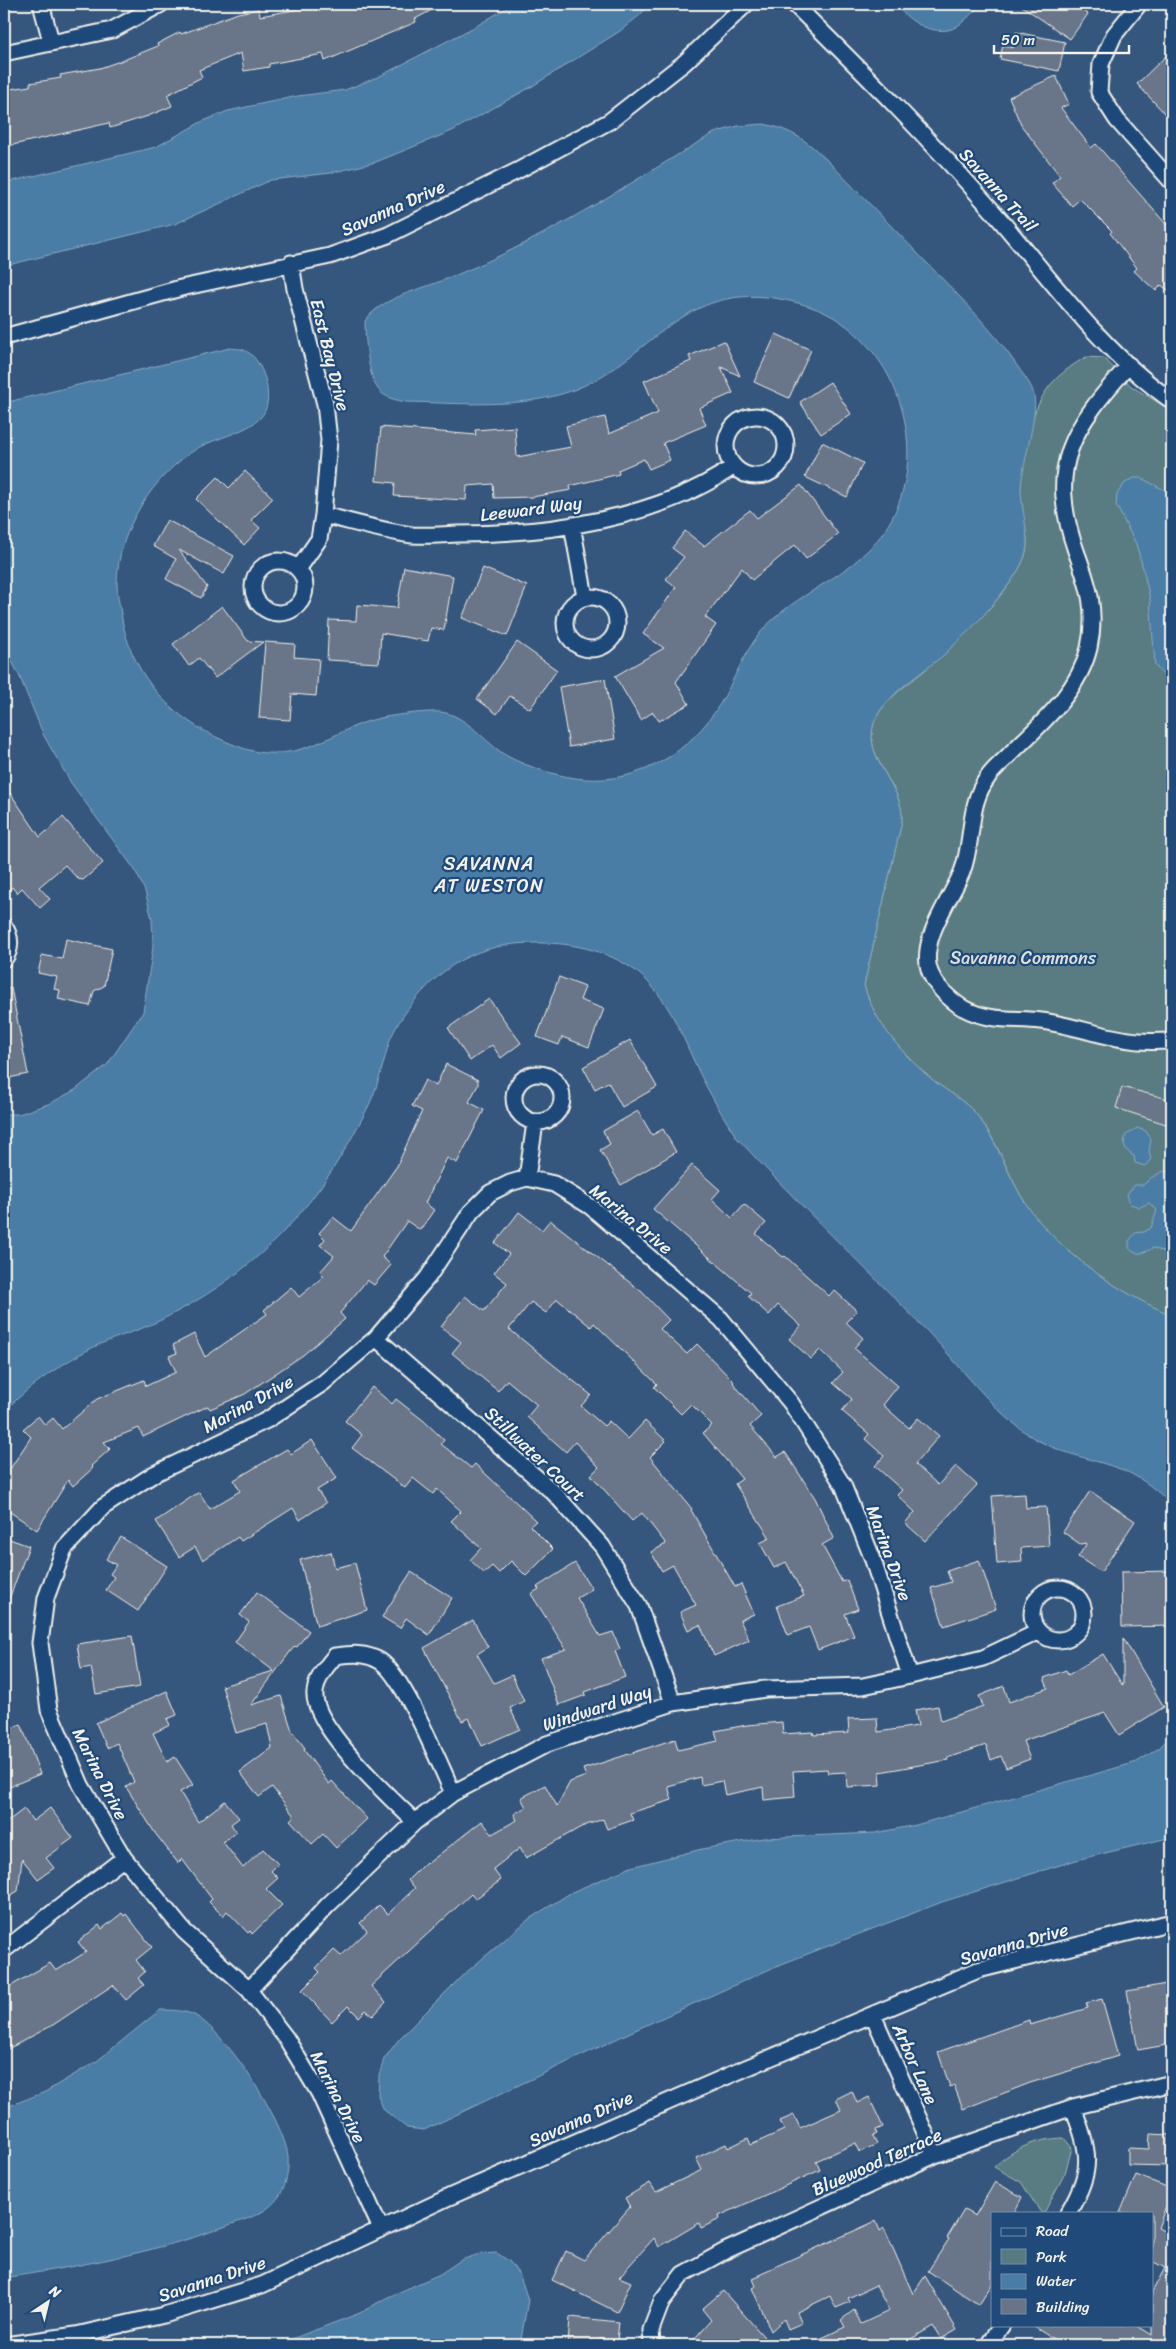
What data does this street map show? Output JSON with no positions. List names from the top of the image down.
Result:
{
  "streets": {
    "street": [
      "Savanna Trail",
      "Savanna Drive",
      "East Bay Drive",
      "Leeward Way",
      "Marina Drive",
      "Stillwater Court",
      "Windward Way",
      "Arbor Lane",
      "Bluewood Terrace"
    ]
  },
  "crossings": [
    ["Savanna Drive", "East Bay Drive"],
    ["Savanna Drive", "Marina Drive"],
    ["Savanna Drive", "Arbor Lane"],
    ["East Bay Drive", "Leeward Way"],
    ["Marina Drive", "Stillwater Court"],
    ["Marina Drive", "Windward Way"],
    ["Stillwater Court", "Windward Way"],
    ["Arbor Lane", "Bluewood Terrace"]
  ],
  "districts": ["SAVANNA AT WESTON"],
  "parks": ["Savanna Commons"],
  "legend": [
    "Road",
    "Park",
    "Water",
    "Building"
  ],
  "scale_bar": "50 m",
  "north": "top right"
}
